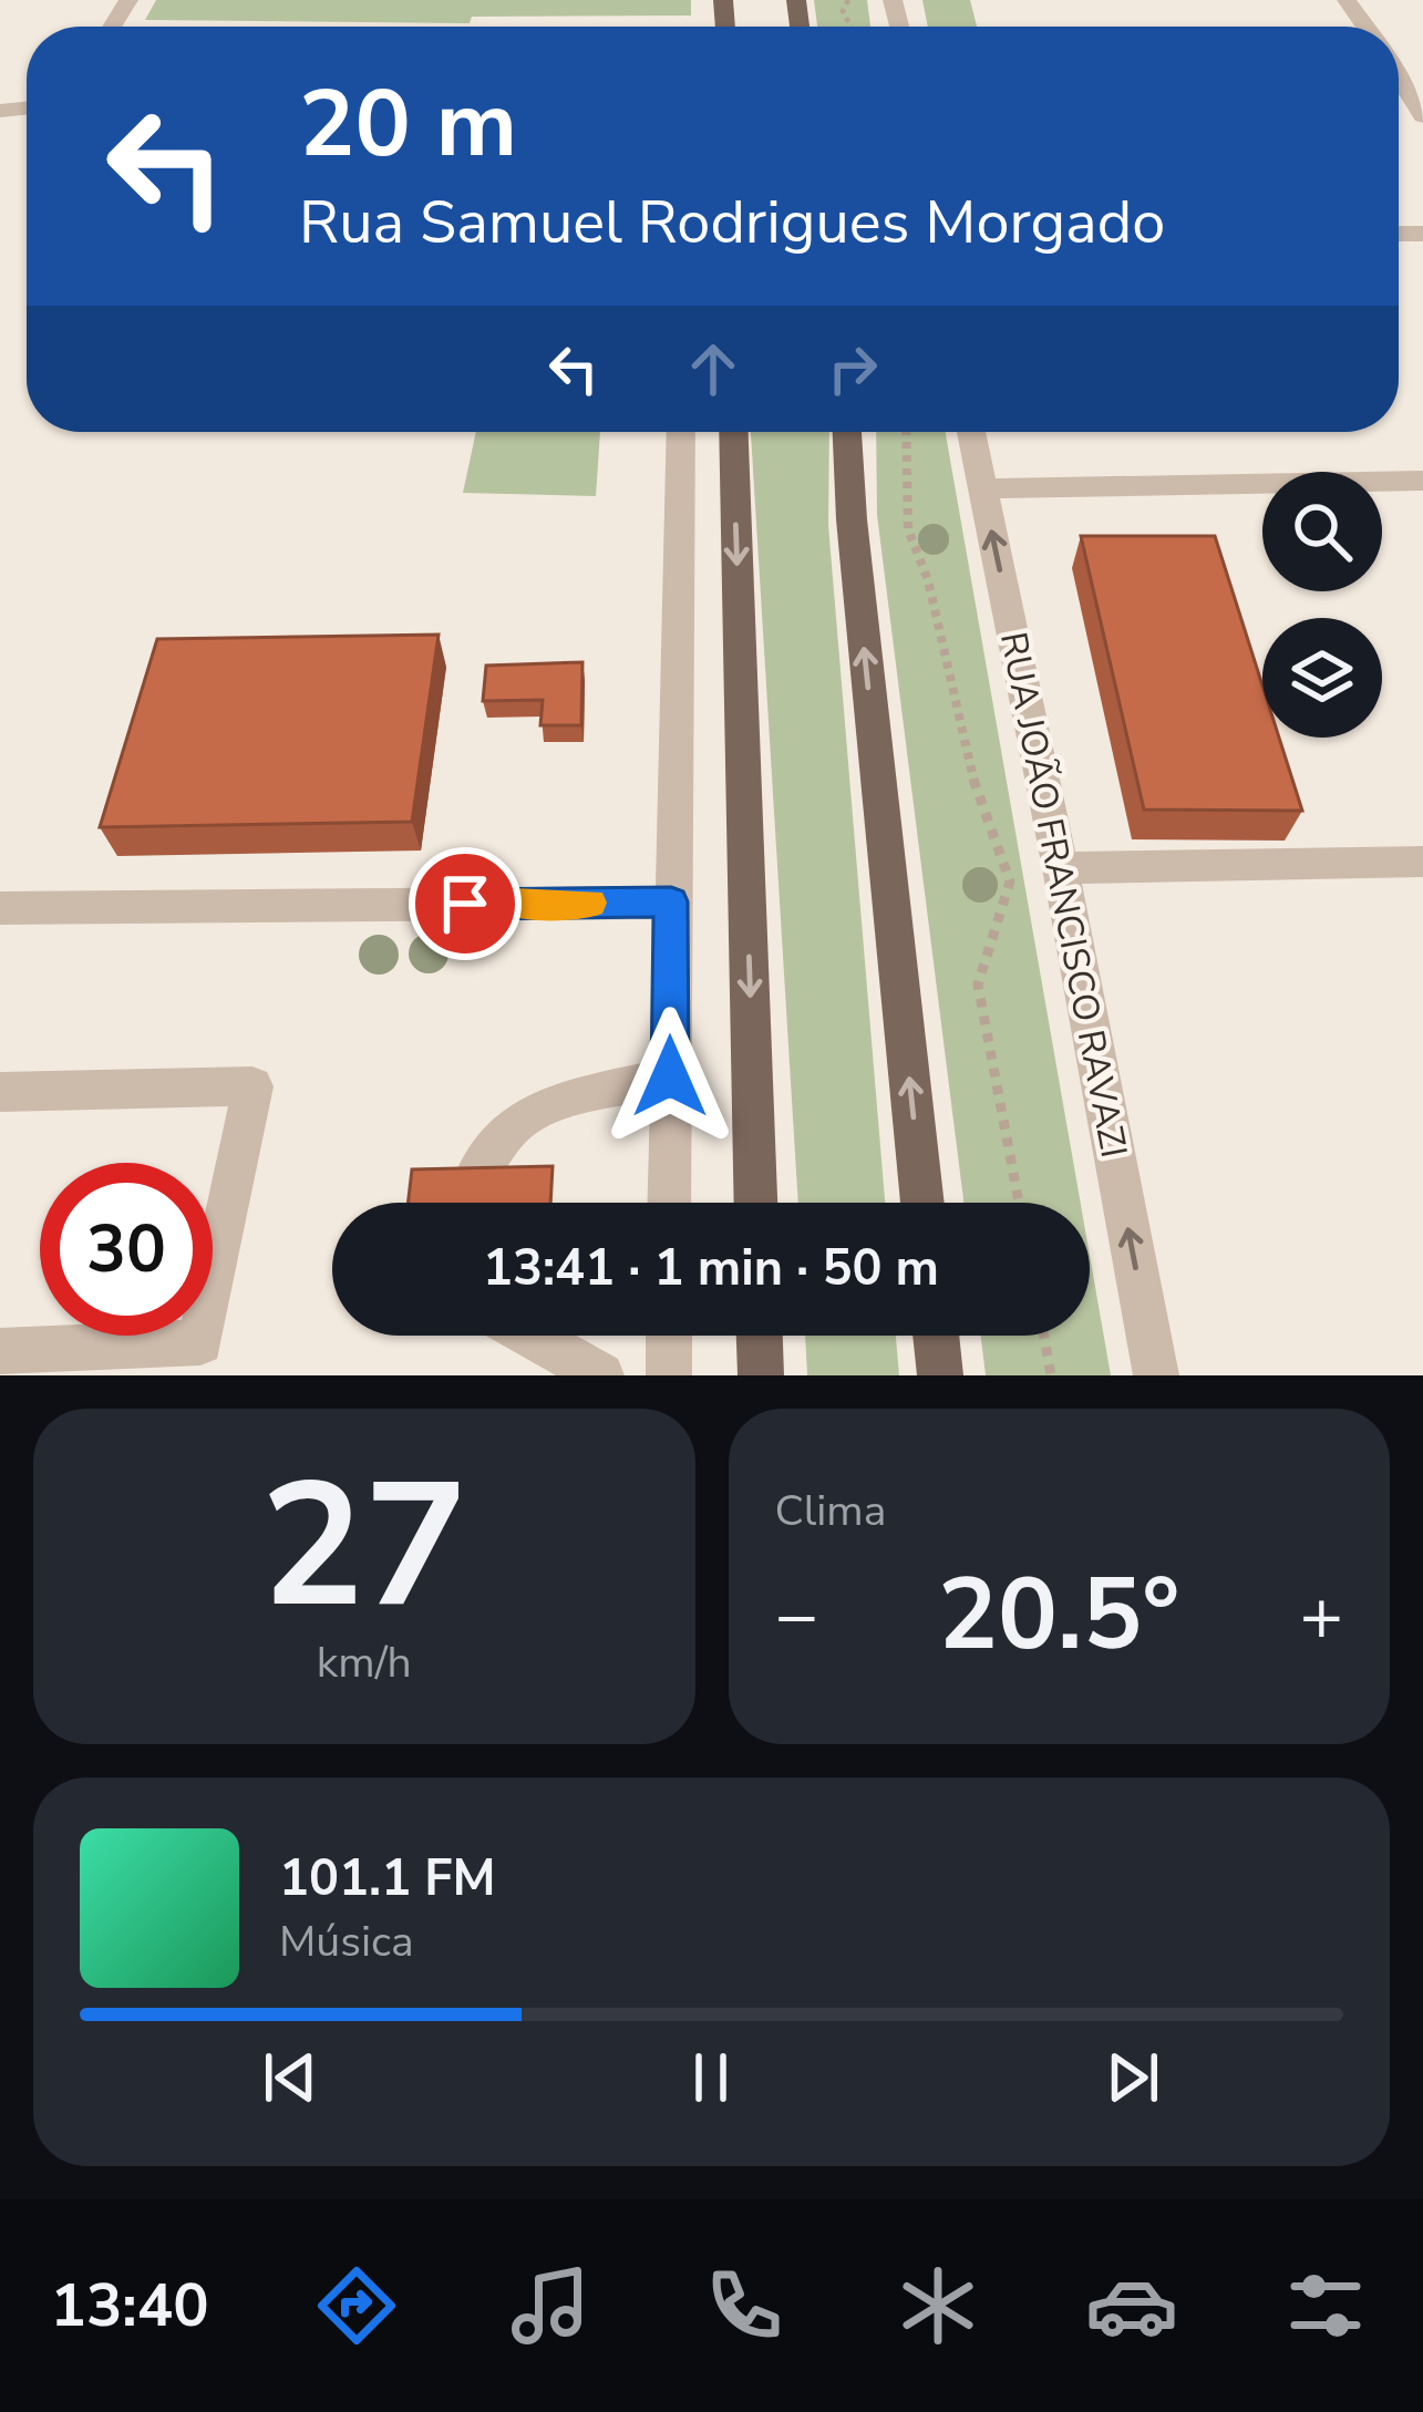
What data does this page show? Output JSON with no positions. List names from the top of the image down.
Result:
{
  "streets": {
    "street": ["RUA JOÃO FRANCISCO RAVAZI"]
  },
  "one_way": ["RUA JOÃO FRANCISCO RAVAZI"],
  "page": {
    "turn": ["20 m", "Rua Samuel Rodrigues Morgado"],
    "limit": "30",
    "trip": "13:41 · 1 min · 50 m",
    "tile": [
      ["27", "km/h"],
      "Clima"
    ],
    "heat": ["−", "20.5°", "+"],
    "song": ["101.1 FM", "Música"],
    "tabs": "13:40"
  }
}
